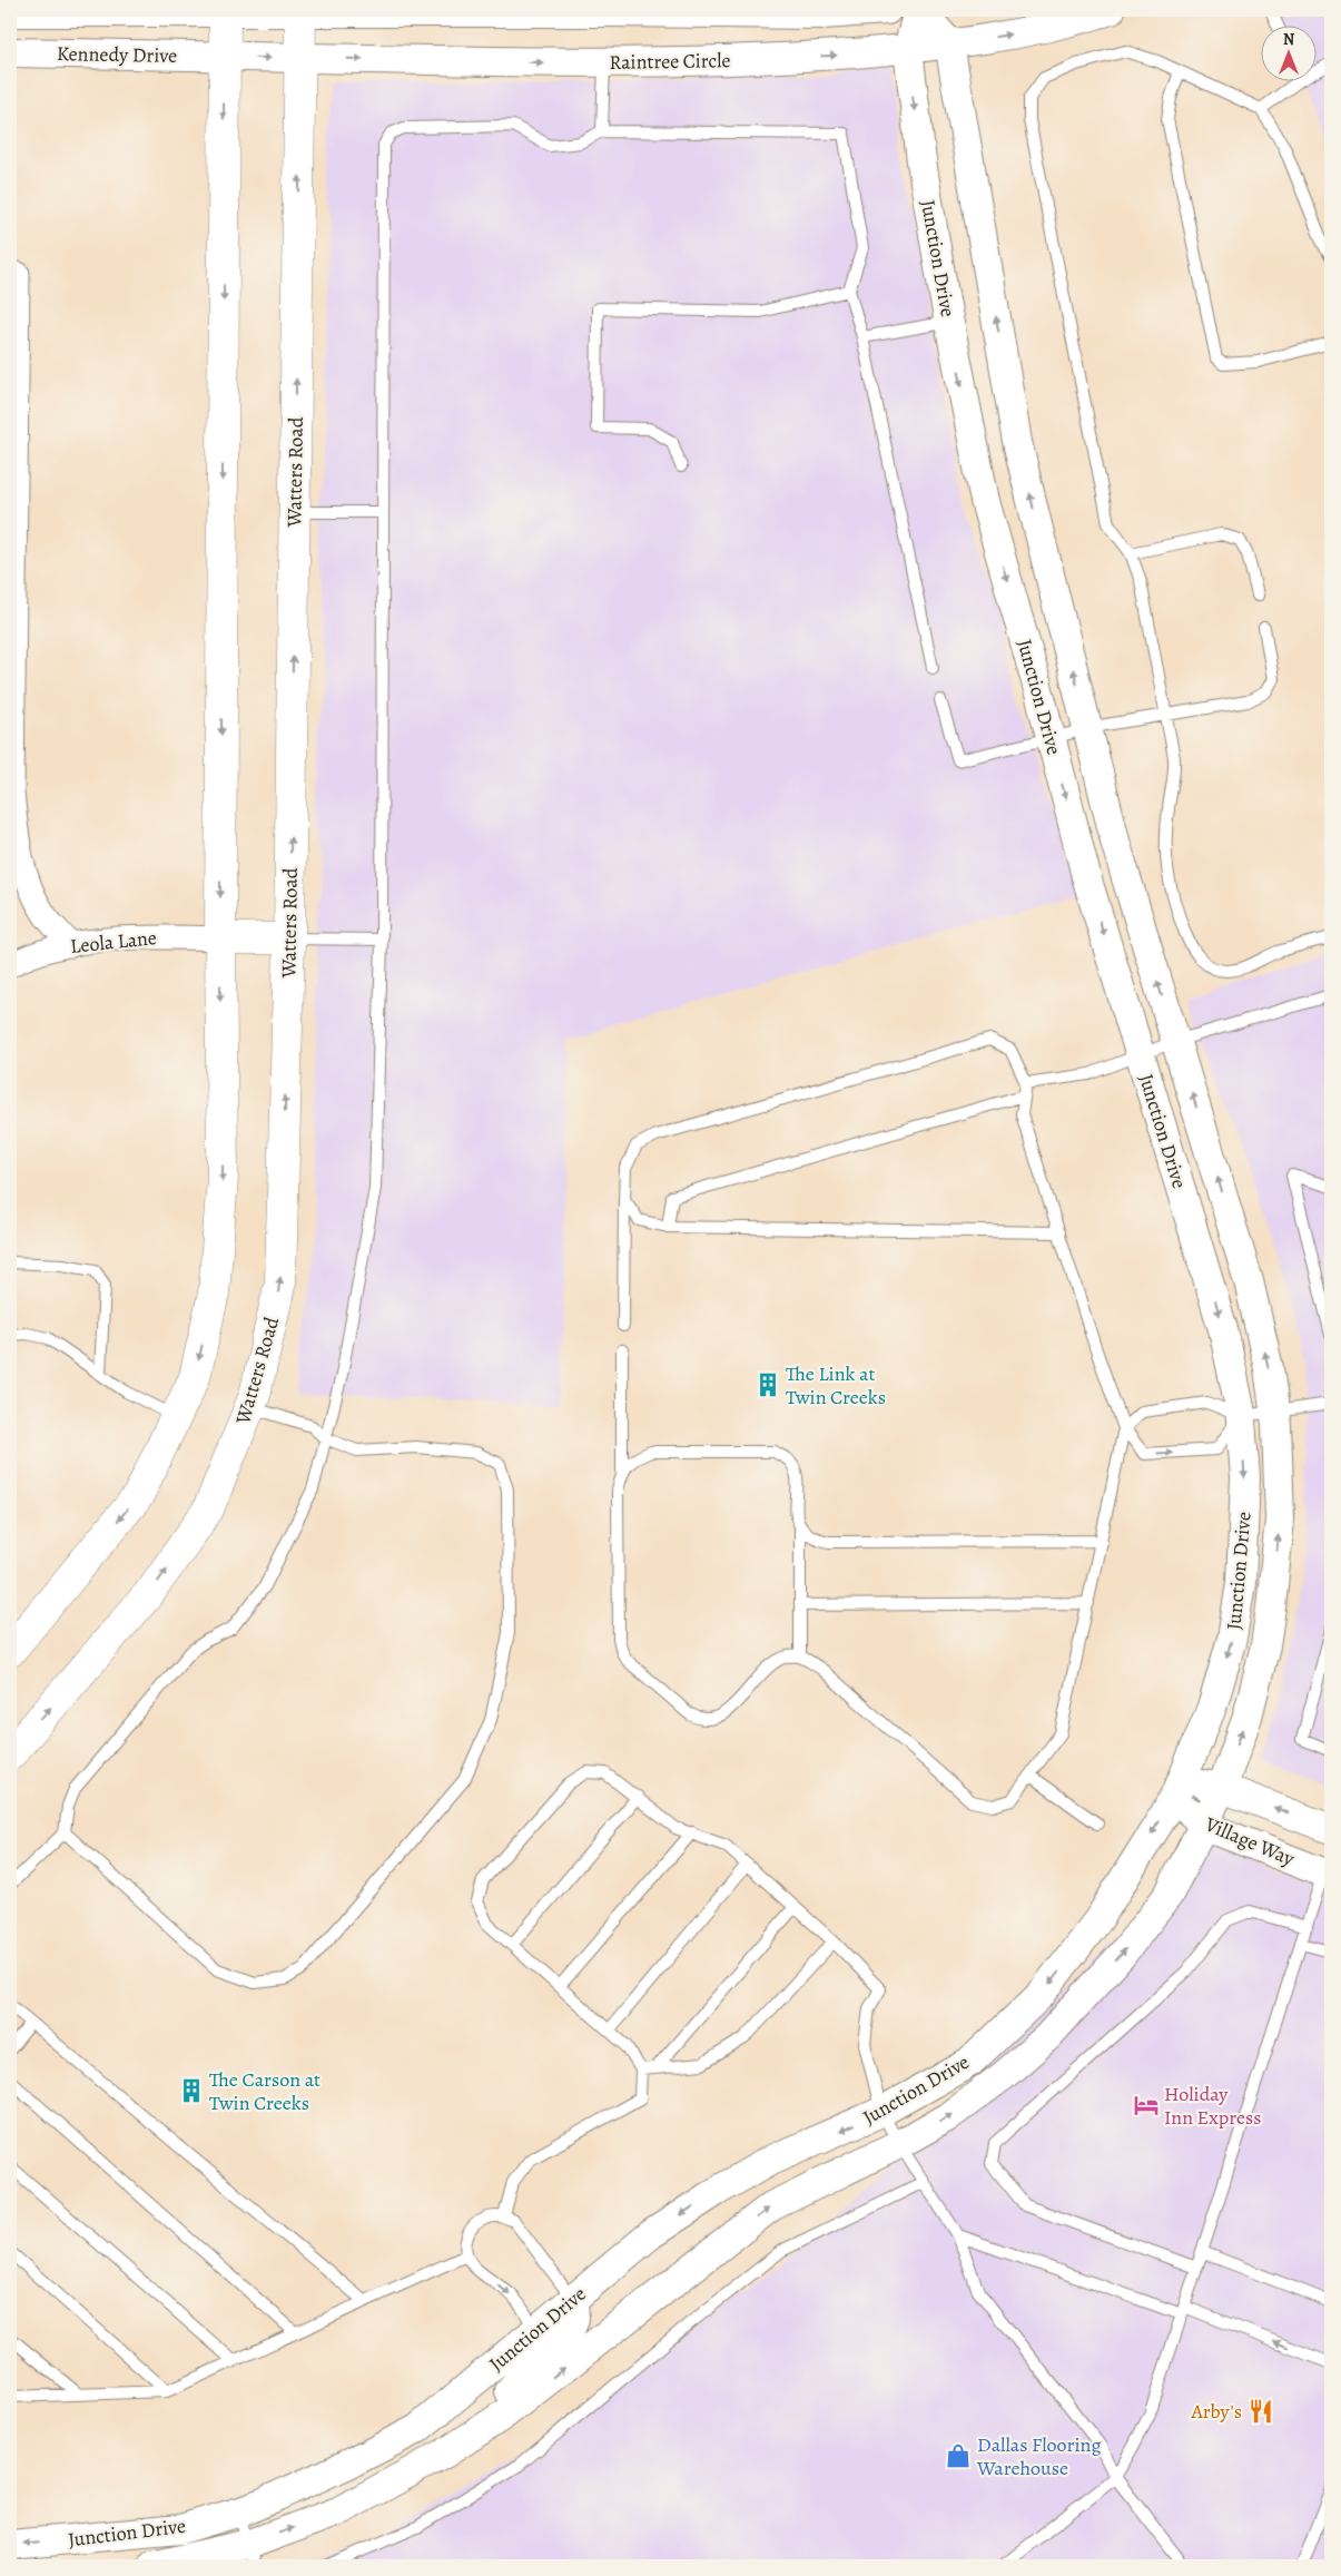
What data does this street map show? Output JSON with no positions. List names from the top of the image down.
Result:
{
  "streets": {
    "main road": ["Watters Road"],
    "street": [
      "Kennedy Drive",
      "Raintree Circle",
      "Junction Drive",
      "Leola Lane",
      "Village Way"
    ]
  },
  "crossings": [
    ["Kennedy Drive", "Raintree Circle"],
    ["Raintree Circle", "Junction Drive"],
    ["Raintree Circle", "Watters Road"],
    ["Junction Drive", "Village Way"]
  ],
  "places": {
    "building": ["The Link at Twin Creeks", "The Carson at Twin Creeks"],
    "hotel": ["Holiday Inn Express"],
    "restaurant": ["Arby's"],
    "shop": ["Dallas Flooring Warehouse"]
  },
  "north": "top"
}
